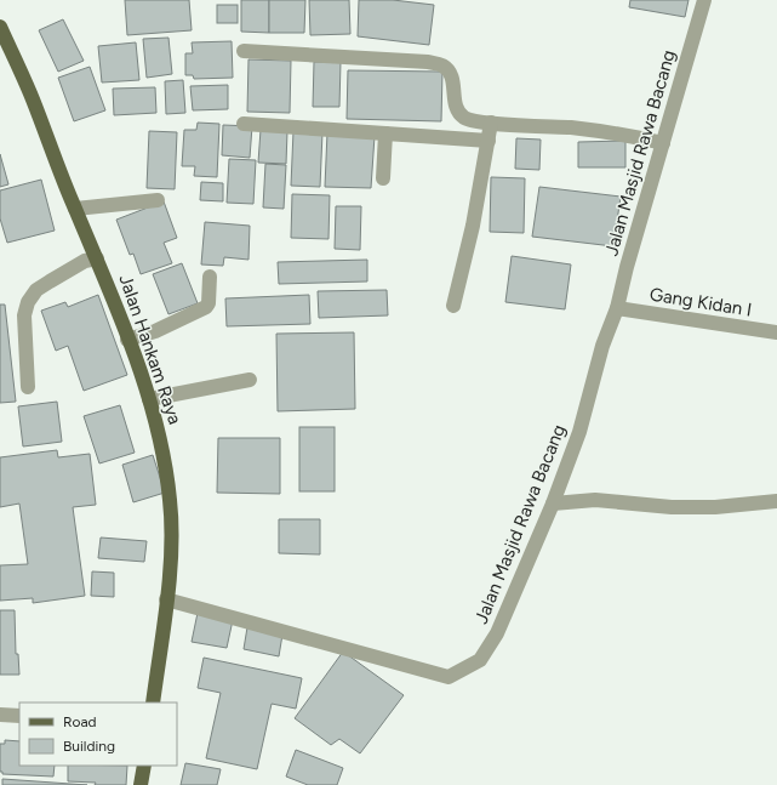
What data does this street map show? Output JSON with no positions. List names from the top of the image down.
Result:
{
  "streets": {
    "main road": ["Jalan Hankam Raya"],
    "street": ["Jalan Masjid Rawa Bacang", "Gang Kidan I"]
  },
  "crossings": [
    ["Jalan Masjid Rawa Bacang", "Gang Kidan I"],
    ["Jalan Masjid Rawa Bacang", "Jalan Hankam Raya"]
  ],
  "legend": ["Road", "Building"]
}
